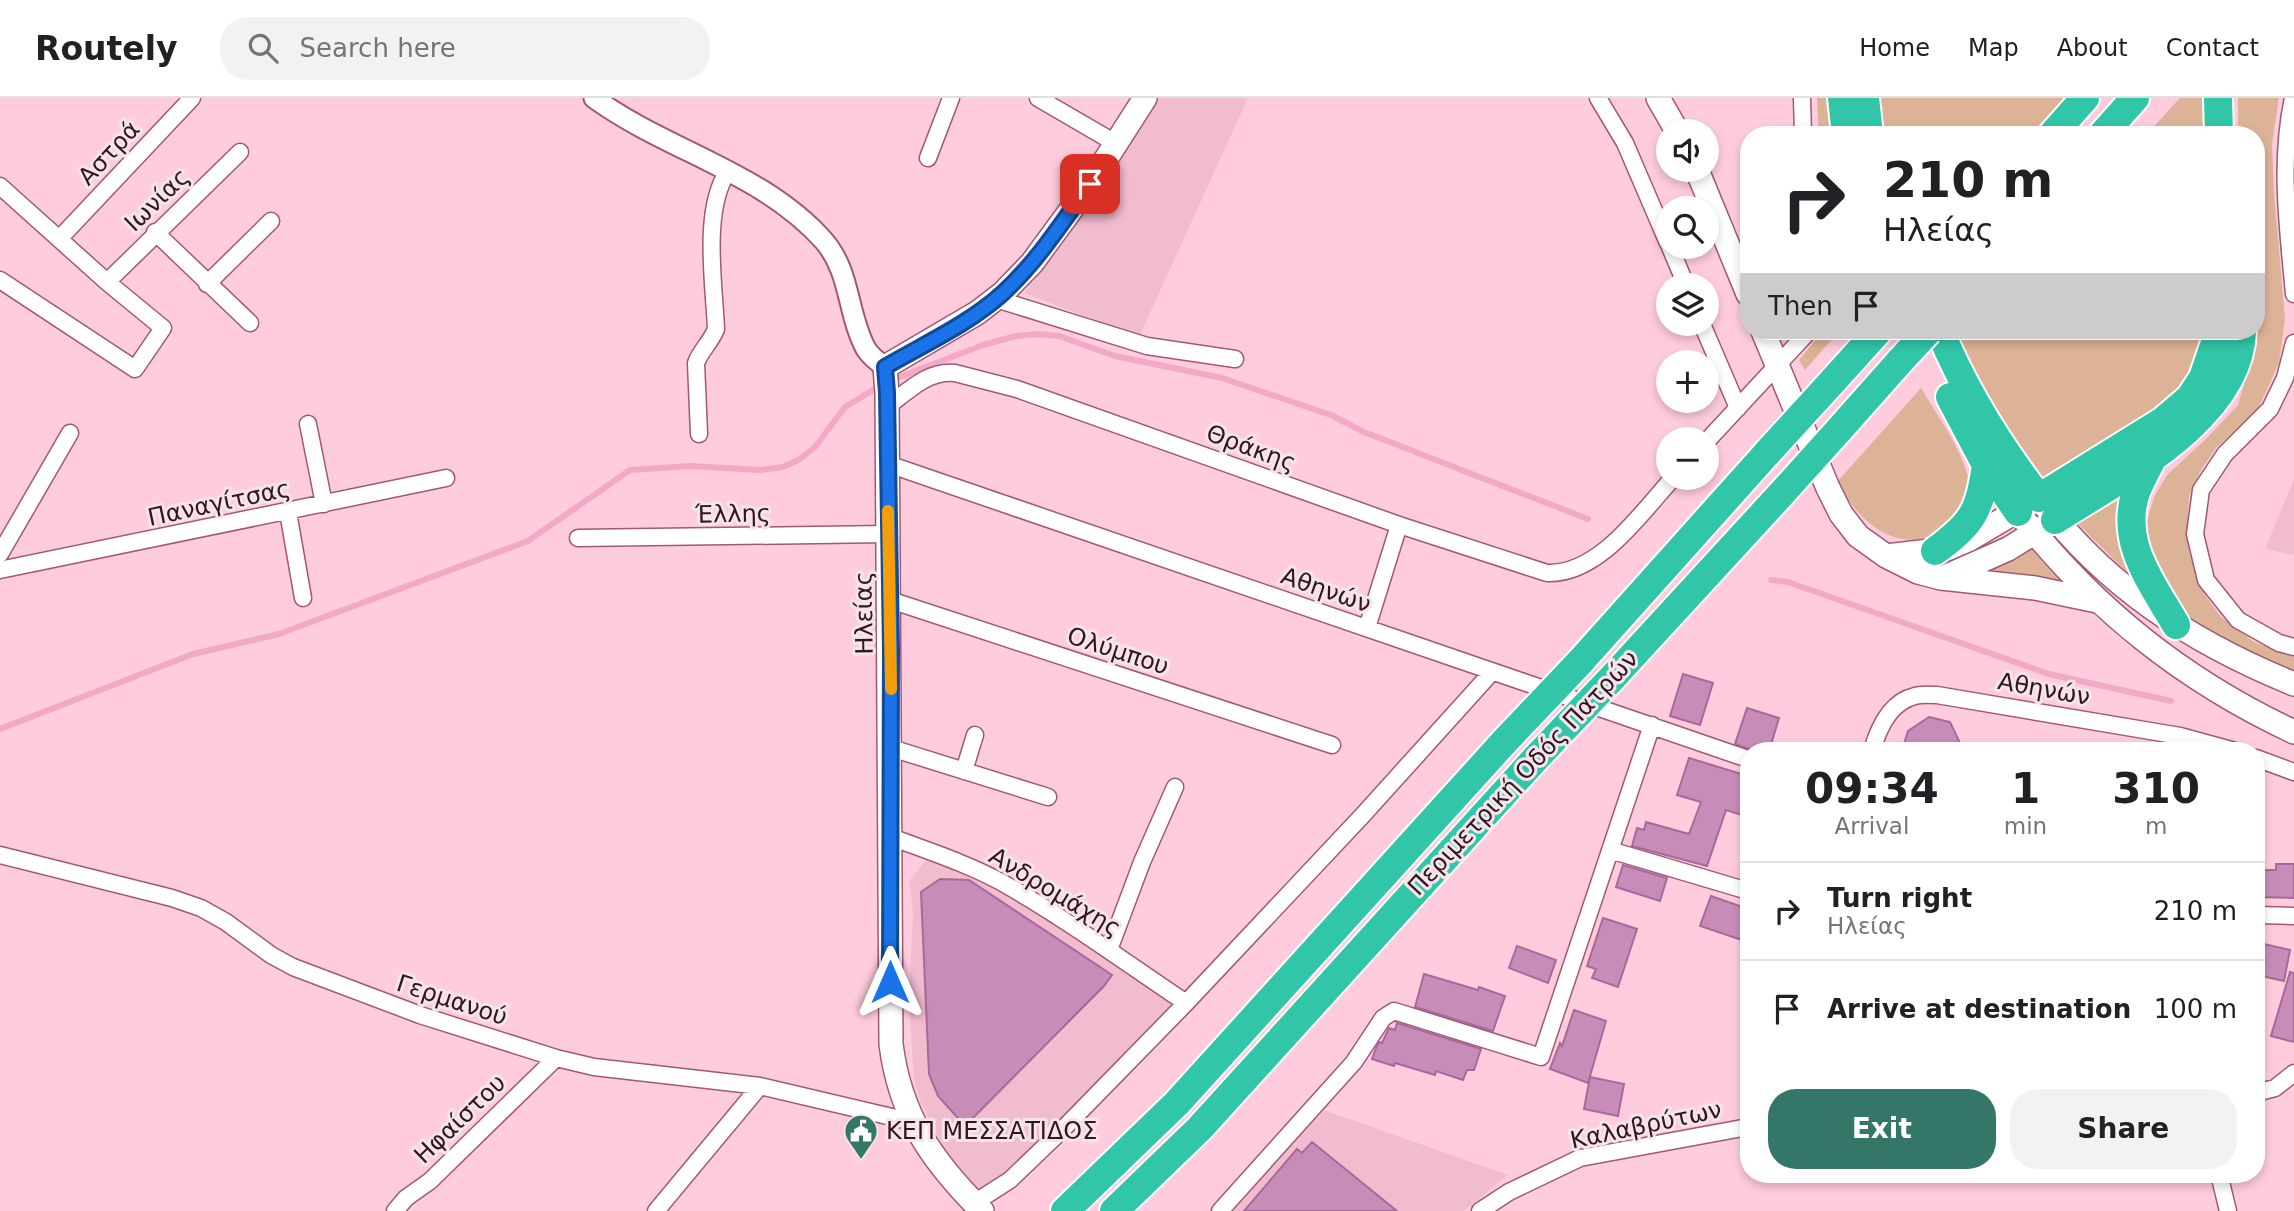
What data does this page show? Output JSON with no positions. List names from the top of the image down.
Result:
{
  "streets": {
    "highway": ["Περιμετρική Οδός Πατρών"],
    "main road": ["Ηλείας"],
    "street": [
      "Αστρά",
      "Ιωνίας",
      "Θράκης",
      "Παναγίτσας",
      "Έλλης",
      "Αθηνών",
      "Ολύμπου",
      "Ανδρομάχης",
      "Γερμανού",
      "Ηφαίστου",
      "Καλαβρύτων"
    ]
  },
  "crossings": [
    ["Θράκης", "Ηλείας"],
    ["Έλλης", "Ηλείας"],
    ["Αθηνών", "Ηλείας"],
    ["Ηλείας", "Ολύμπου"],
    ["Ηλείας", "Ανδρομάχης"],
    ["Ηλείας", "Γερμανού"],
    ["Γερμανού", "Ηφαίστου"]
  ],
  "places": {
    "public building": ["ΚΕΠ ΜΕΣΣΑΤΙΔΟΣ"]
  },
  "page": {
    "header": "Routely",
    "search": "Search here",
    "nav": [
      "Home",
      "Map",
      "About",
      "Contact"
    ],
    "map_buttons": ["+", "−"],
    "turn": ["210 m", "Ηλείας"],
    "then": "Then",
    "eta": [
      "09:34",
      "Arrival",
      "1",
      "min",
      "310",
      "m"
    ],
    "list": [
      {
        "name": "Turn right",
        "note": "Ηλείας",
        "value": "210 m"
      },
      {
        "name": "Arrive at destination",
        "value": "100 m"
      }
    ],
    "buttons": ["Exit", "Share"]
  }
}
